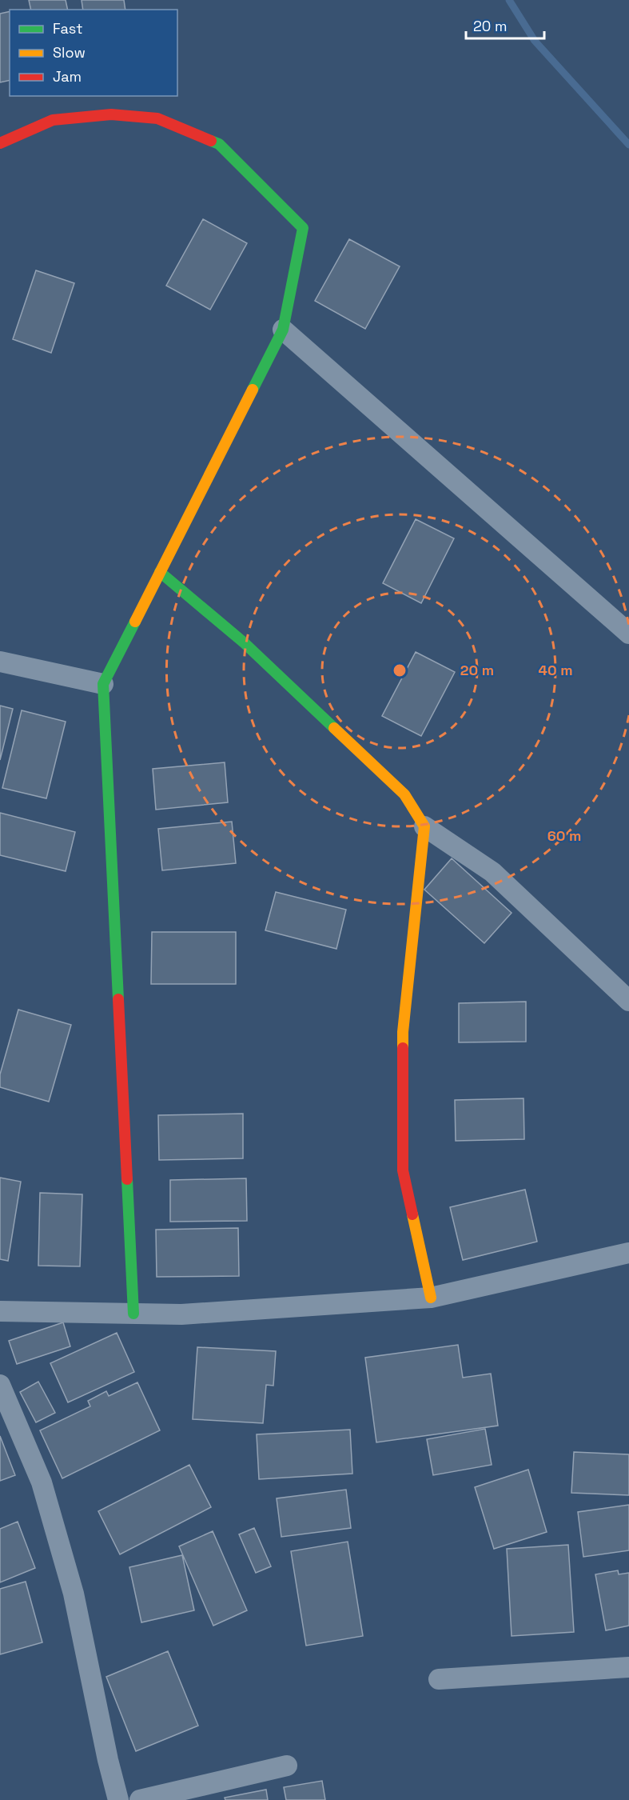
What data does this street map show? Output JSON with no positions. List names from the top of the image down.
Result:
{
  "legend": ["Fast", "Slow", "Jam"],
  "scale_bar": "20 m",
  "rings": ["20 m", "40 m", "60 m"]
}
